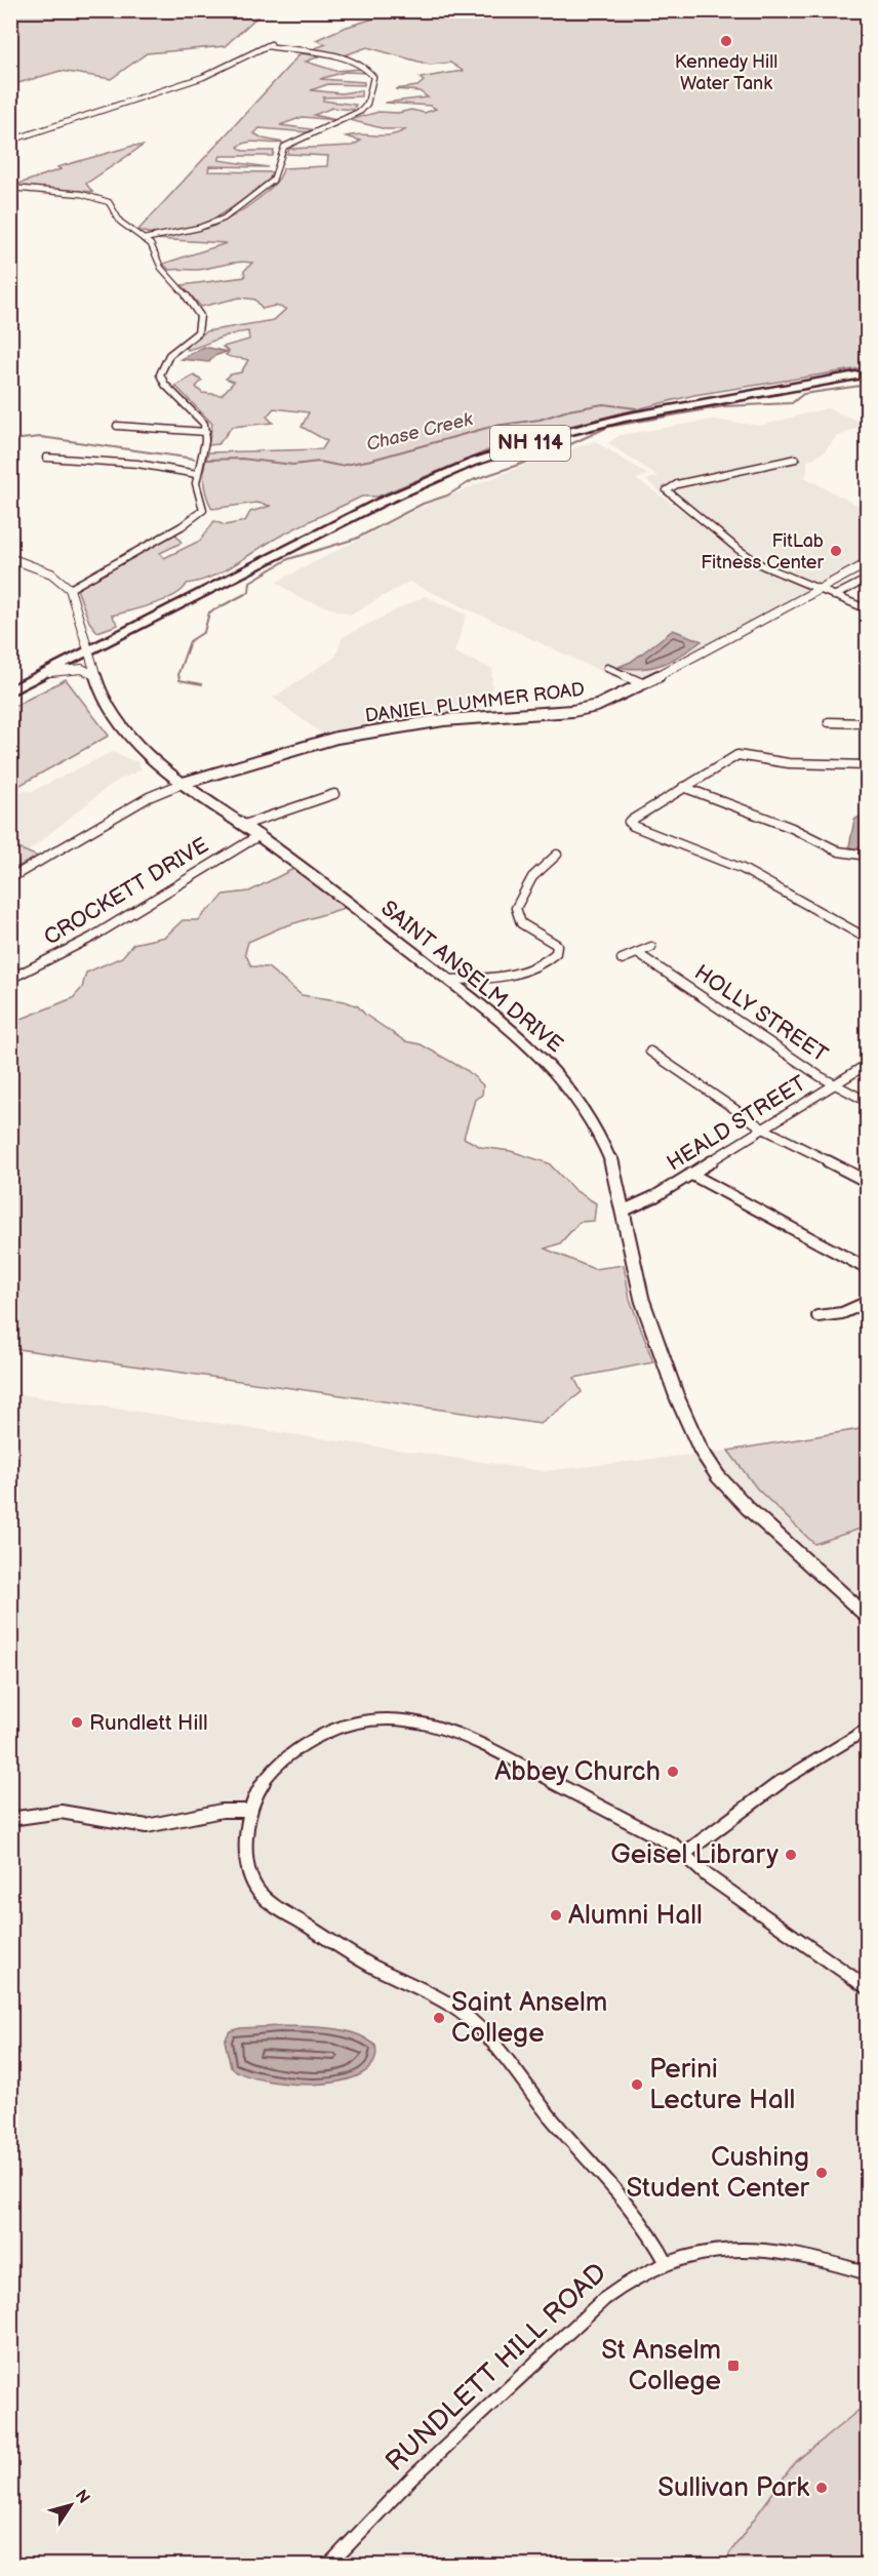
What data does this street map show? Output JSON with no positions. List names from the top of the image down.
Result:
{
  "streets": {
    "main road": ["NH 114"],
    "street": [
      "DANIEL PLUMMER ROAD",
      "CROCKETT DRIVE",
      "SAINT ANSELM DRIVE",
      "HOLLY STREET",
      "HEALD STREET",
      "RUNDLETT HILL ROAD"
    ]
  },
  "crossings": [
    ["NH 114", "SAINT ANSELM DRIVE"],
    ["DANIEL PLUMMER ROAD", "SAINT ANSELM DRIVE"],
    ["CROCKETT DRIVE", "SAINT ANSELM DRIVE"],
    ["SAINT ANSELM DRIVE", "HEALD STREET"],
    ["HOLLY STREET", "HEALD STREET"]
  ],
  "water": ["Chase Creek"],
  "places": {
    "other": [
      "Kennedy Hill Water Tank",
      "FitLab Fitness Center",
      "Rundlett Hill",
      "Abbey Church",
      "Geisel Library",
      "Alumni Hall",
      "Saint Anselm College",
      "Perini Lecture Hall",
      "Cushing Student Center",
      "Sullivan Park"
    ],
    "transit": ["St Anselm College"]
  },
  "north": "top right"
}
